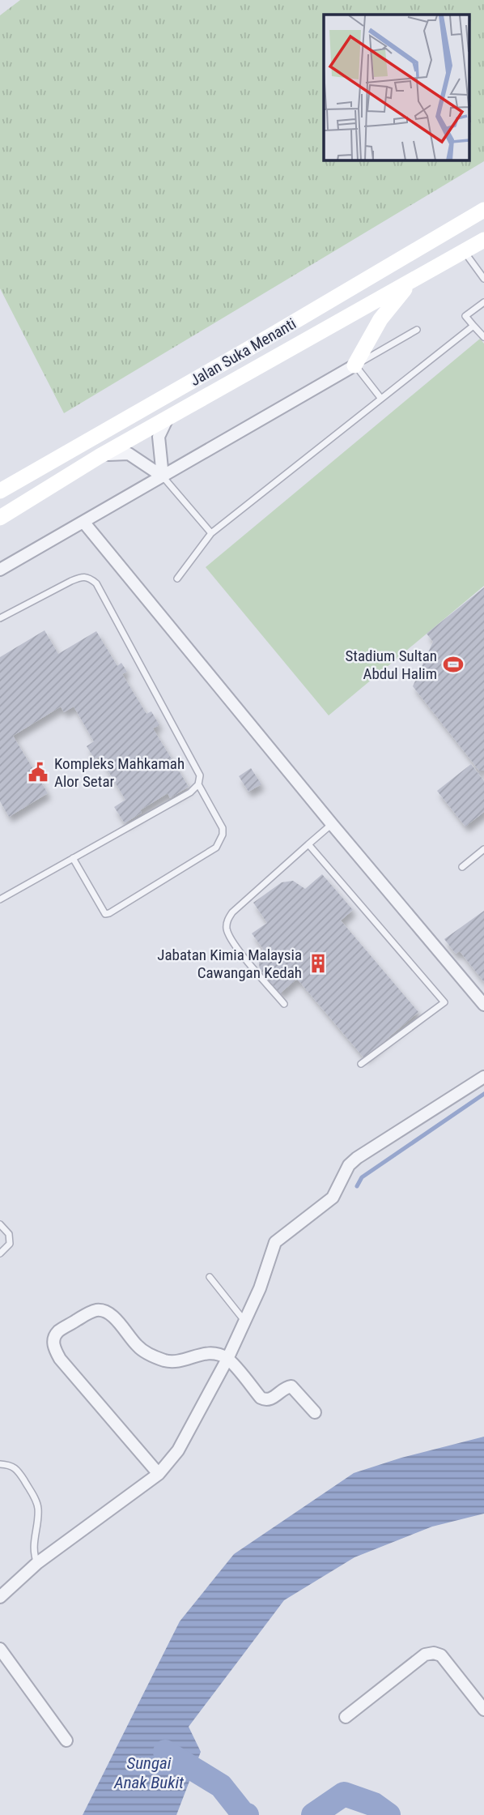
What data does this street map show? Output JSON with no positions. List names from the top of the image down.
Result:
{
  "streets": {
    "main road": ["Jalan Suka Menanti"]
  },
  "water": ["Sungai Anak Bukit"],
  "places": {
    "sports": ["Stadium Sultan Abdul Halim"],
    "public building": ["Kompleks Mahkamah Alor Setar"],
    "building": ["Jabatan Kimia Malaysia Cawangan Kedah"]
  }
}
